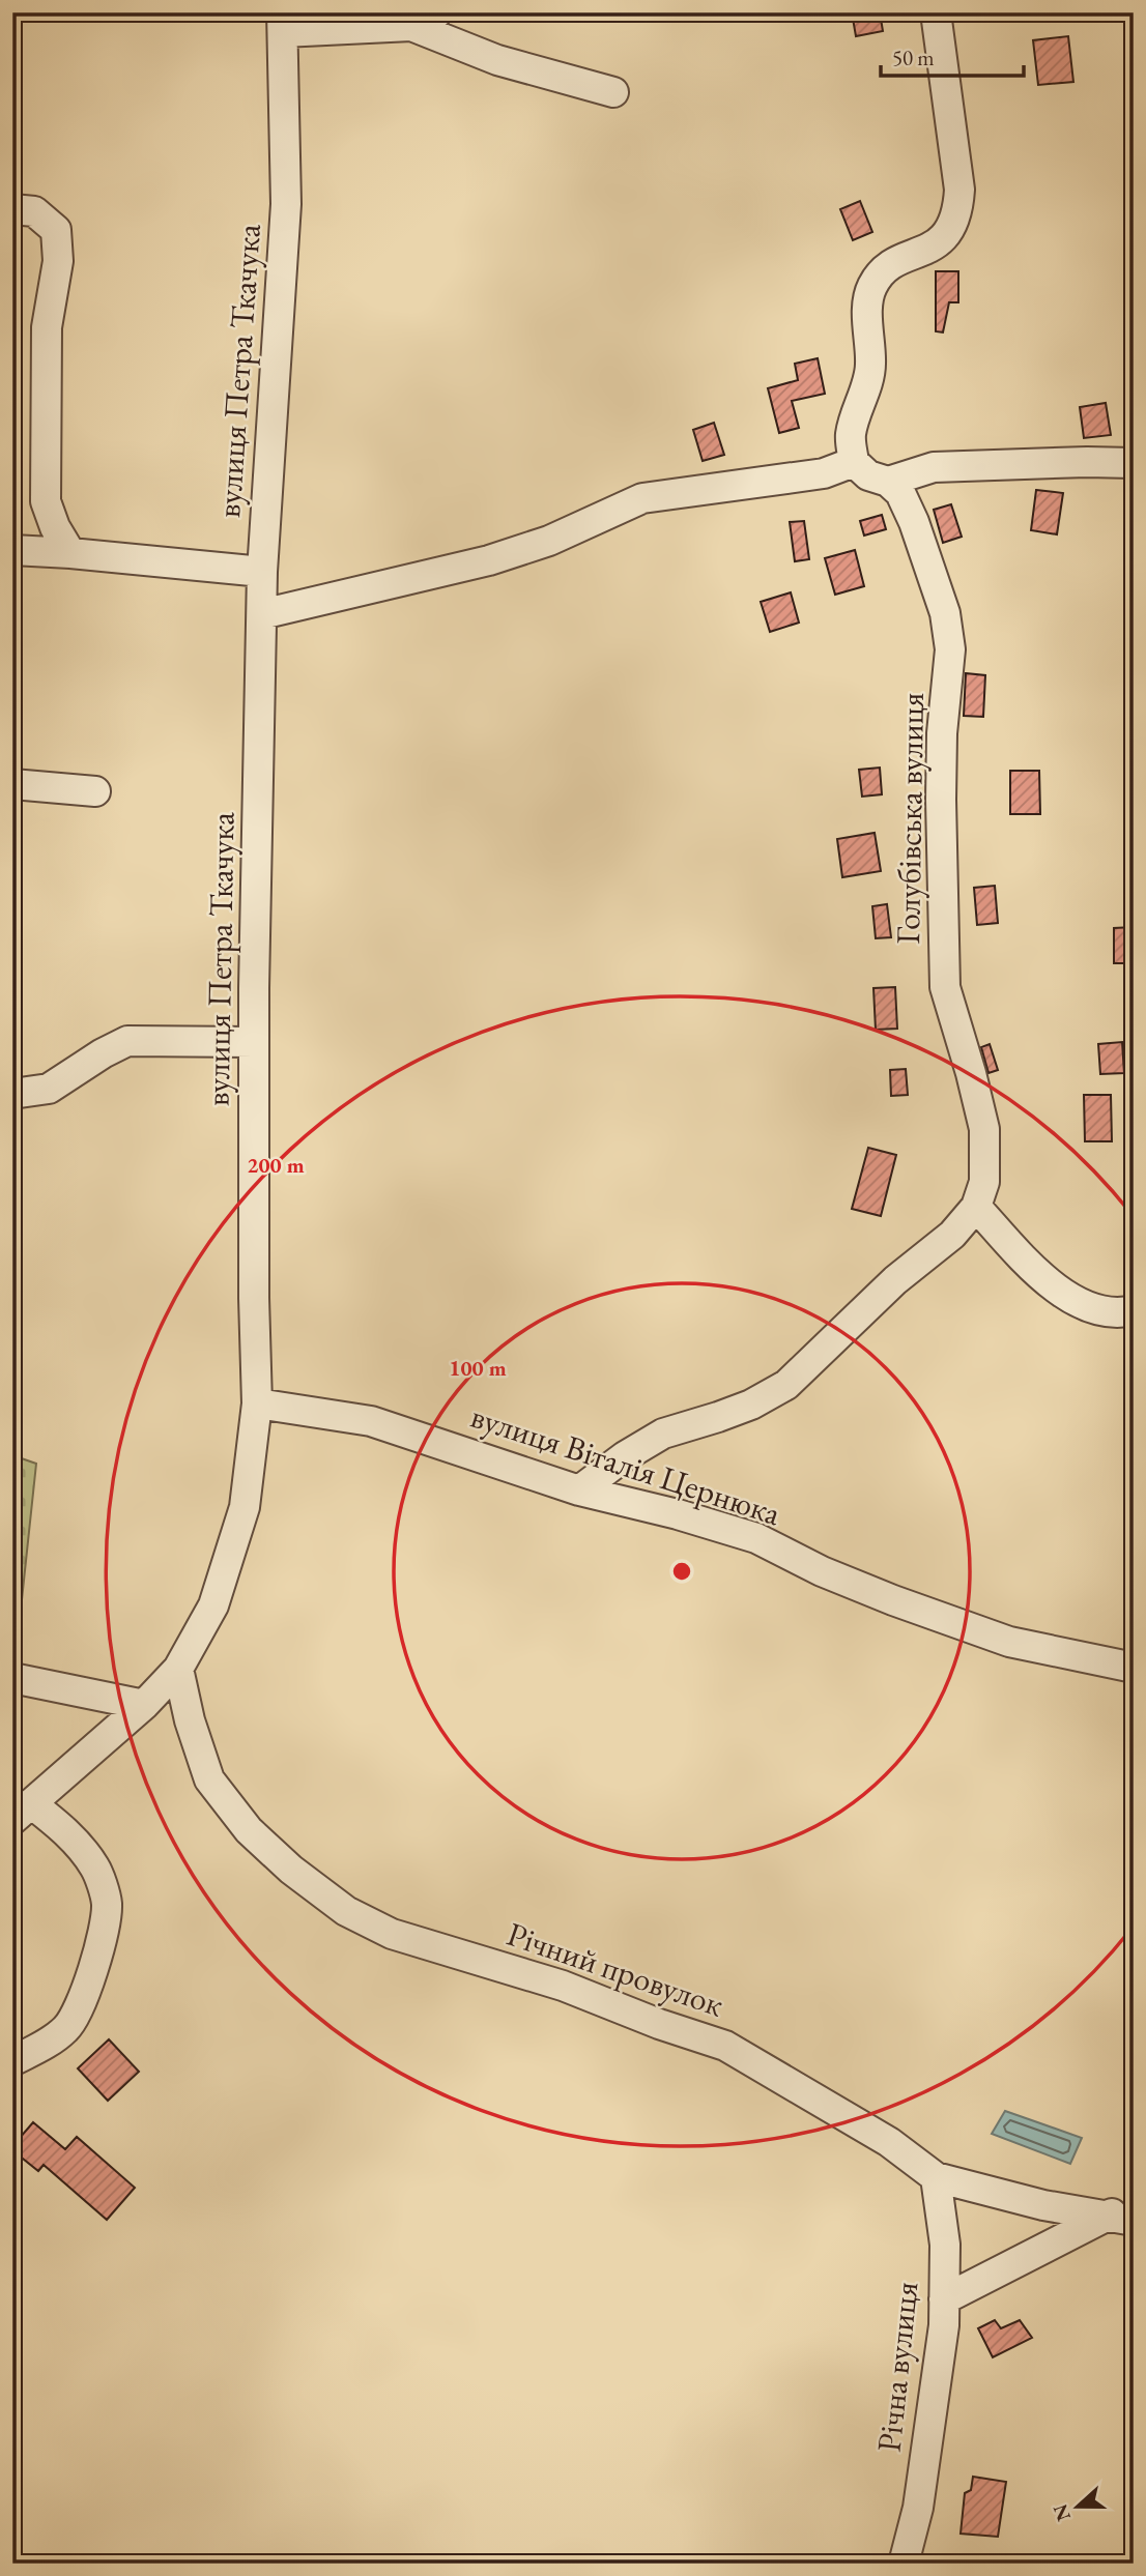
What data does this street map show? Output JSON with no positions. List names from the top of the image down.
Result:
{
  "streets": {
    "street": [
      "вулиця Петра Ткачука",
      "Голубівська вулиця",
      "вулиця Віталія Цернюка",
      "Річний провулок",
      "Річна вулиця"
    ]
  },
  "crossings": [
    ["вулиця Петра Ткачука", "вулиця Віталія Цернюка"],
    ["вулиця Петра Ткачука", "Річний провулок"],
    ["Голубівська вулиця", "вулиця Віталія Цернюка"],
    ["Річний провулок", "Річна вулиця"]
  ],
  "scale_bar": "50 m",
  "north": "left",
  "rings": ["200 m", "100 m"]
}
